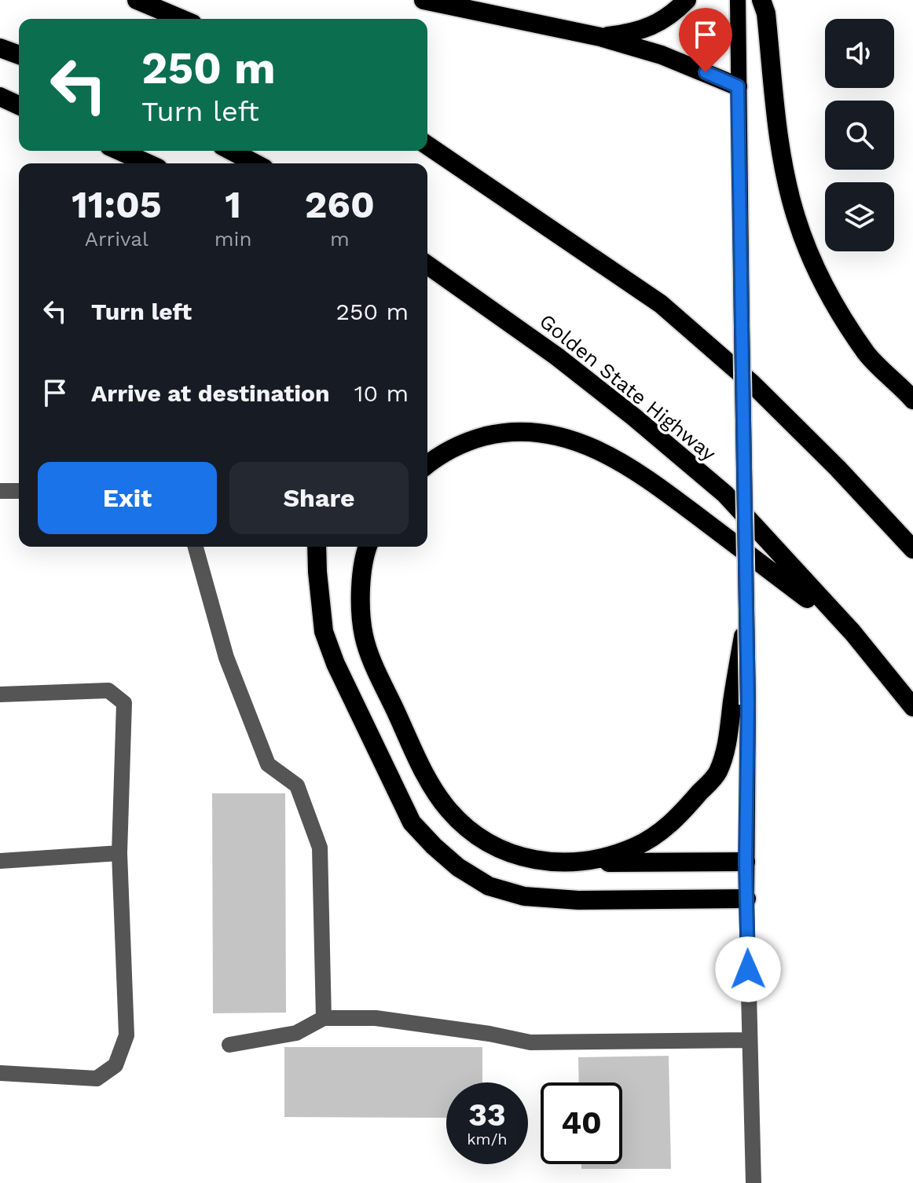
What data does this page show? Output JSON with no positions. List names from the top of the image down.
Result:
{
  "streets": {
    "highway": ["Golden State Highway"]
  },
  "page": {
    "turn": ["250 m", "Turn left"],
    "eta": [
      "11:05",
      "Arrival",
      "1",
      "min",
      "260",
      "m"
    ],
    "list": [
      {
        "name": "Turn left",
        "value": "250 m"
      },
      {
        "name": "Arrive at destination",
        "value": "10 m"
      }
    ],
    "buttons": ["Exit", "Share"],
    "speed": "33 km/h",
    "limit": "40"
  }
}
